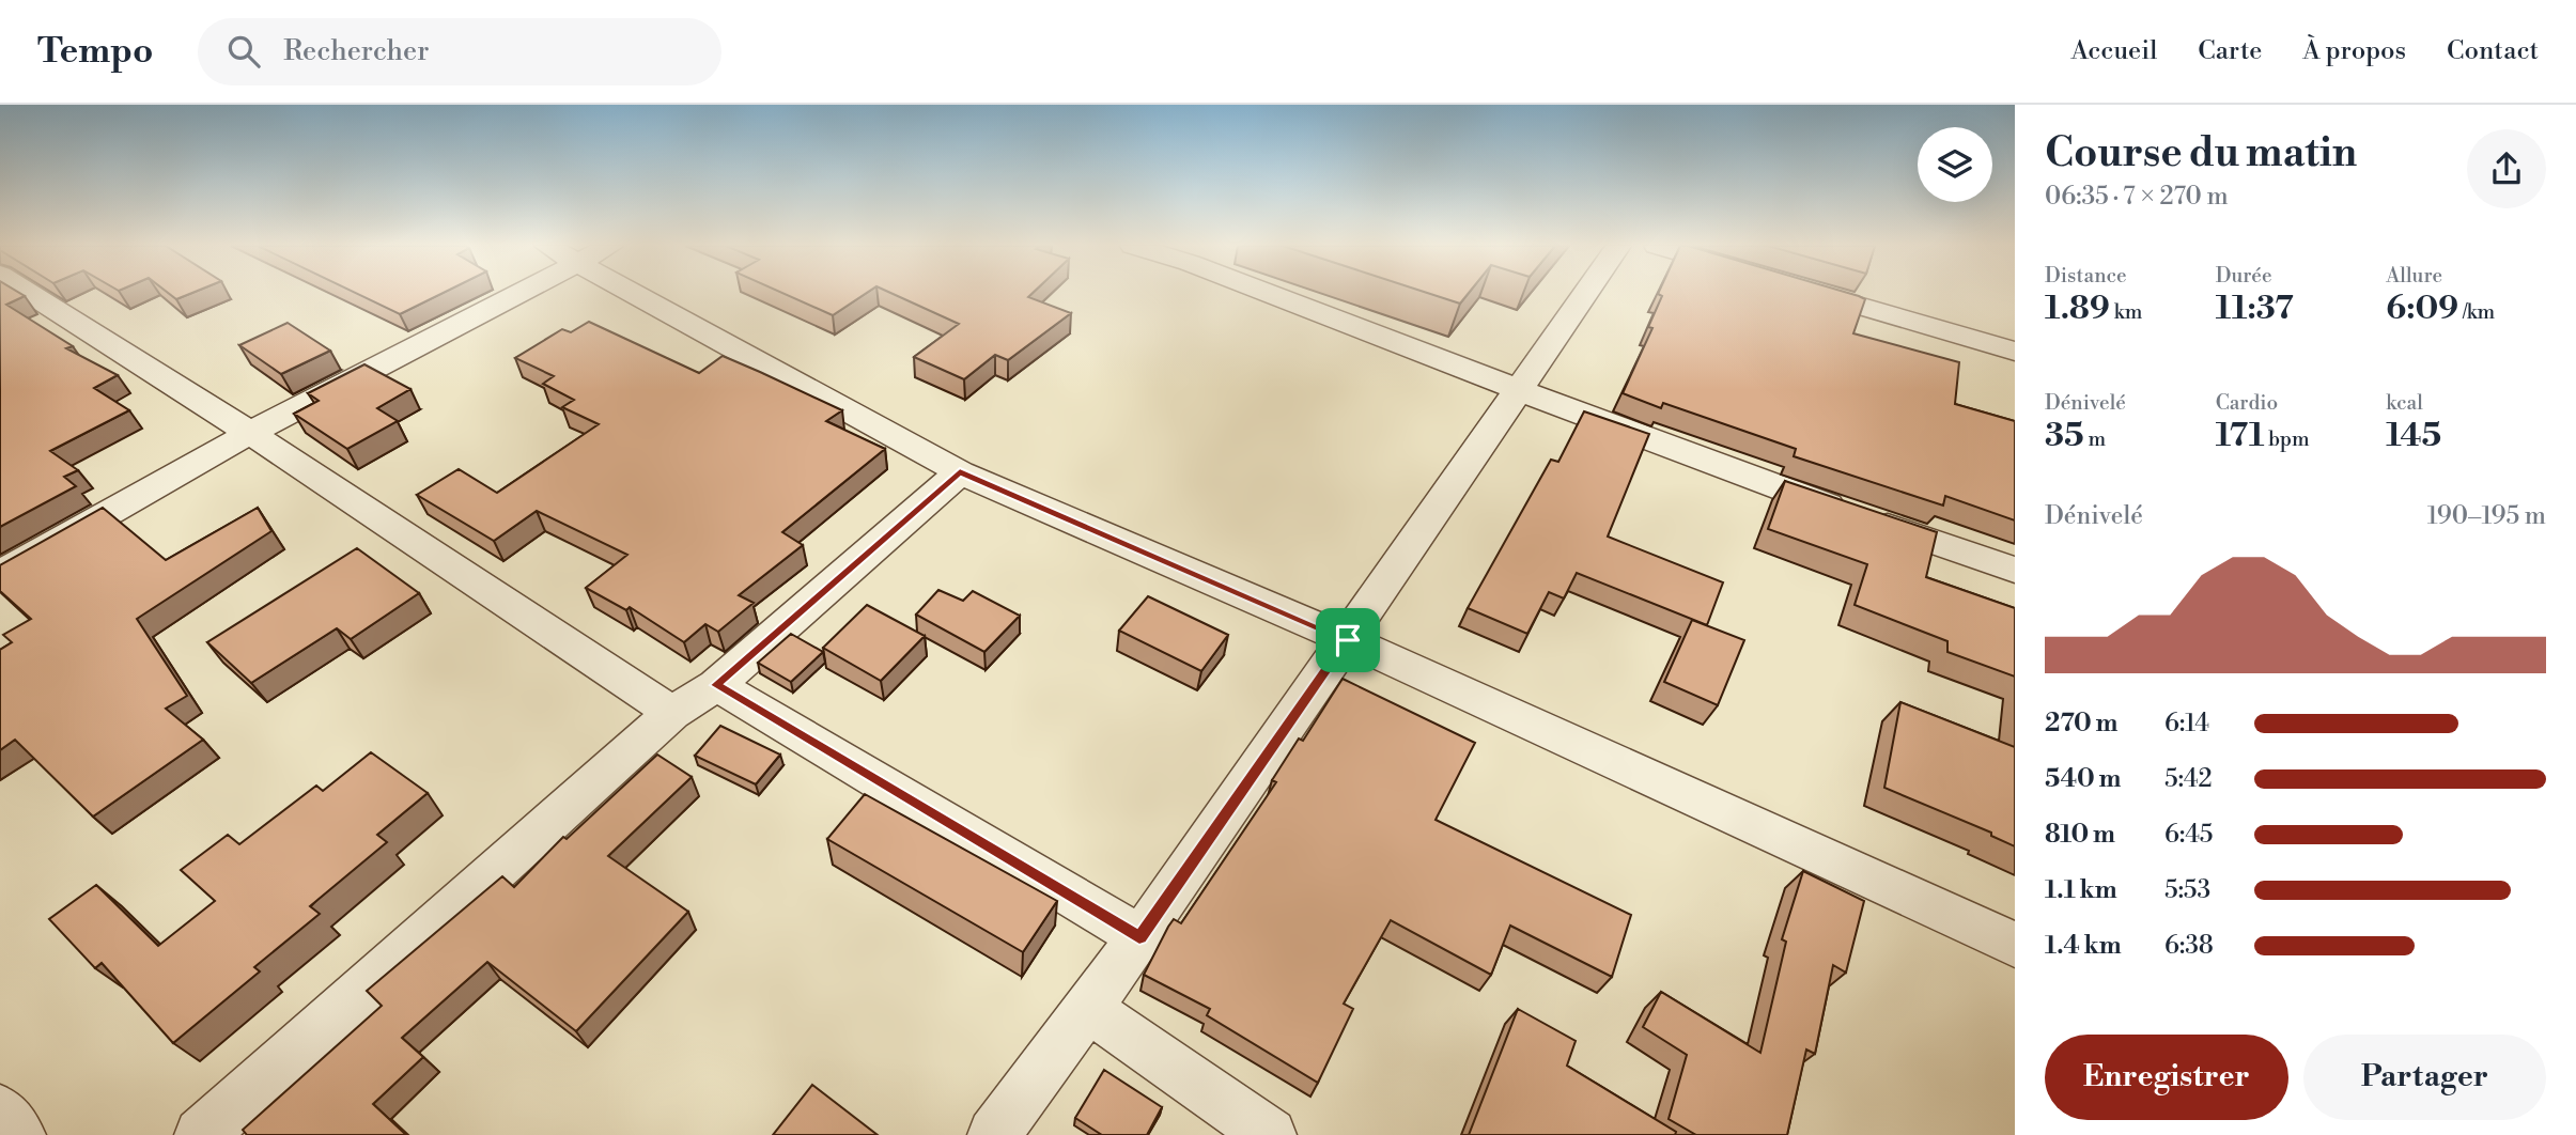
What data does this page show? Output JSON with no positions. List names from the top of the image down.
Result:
{
  "page": {
    "header": "Tempo",
    "search": "Rechercher",
    "nav": [
      "Accueil",
      "Carte",
      "À propos",
      "Contact"
    ],
    "heading": ["Course du matin", "06:35 · 7 × 270 m"],
    "stats": [
      ["Distance", "1.89 km"],
      ["Durée", "11:37"],
      ["Allure", "6:09 /km"],
      ["Dénivelé", "35 m"],
      ["Cardio", "171 bpm"],
      ["kcal", "145"]
    ],
    "chart": ["Dénivelé", "190–195 m"],
    "list": [
      {
        "name": "270 m",
        "note": "6:14"
      },
      {
        "name": "540 m",
        "note": "5:42"
      },
      {
        "name": "810 m",
        "note": "6:45"
      },
      {
        "name": "1.1 km",
        "note": "5:53"
      },
      {
        "name": "1.4 km",
        "note": "6:38"
      }
    ],
    "buttons": ["Enregistrer", "Partager"]
  }
}
